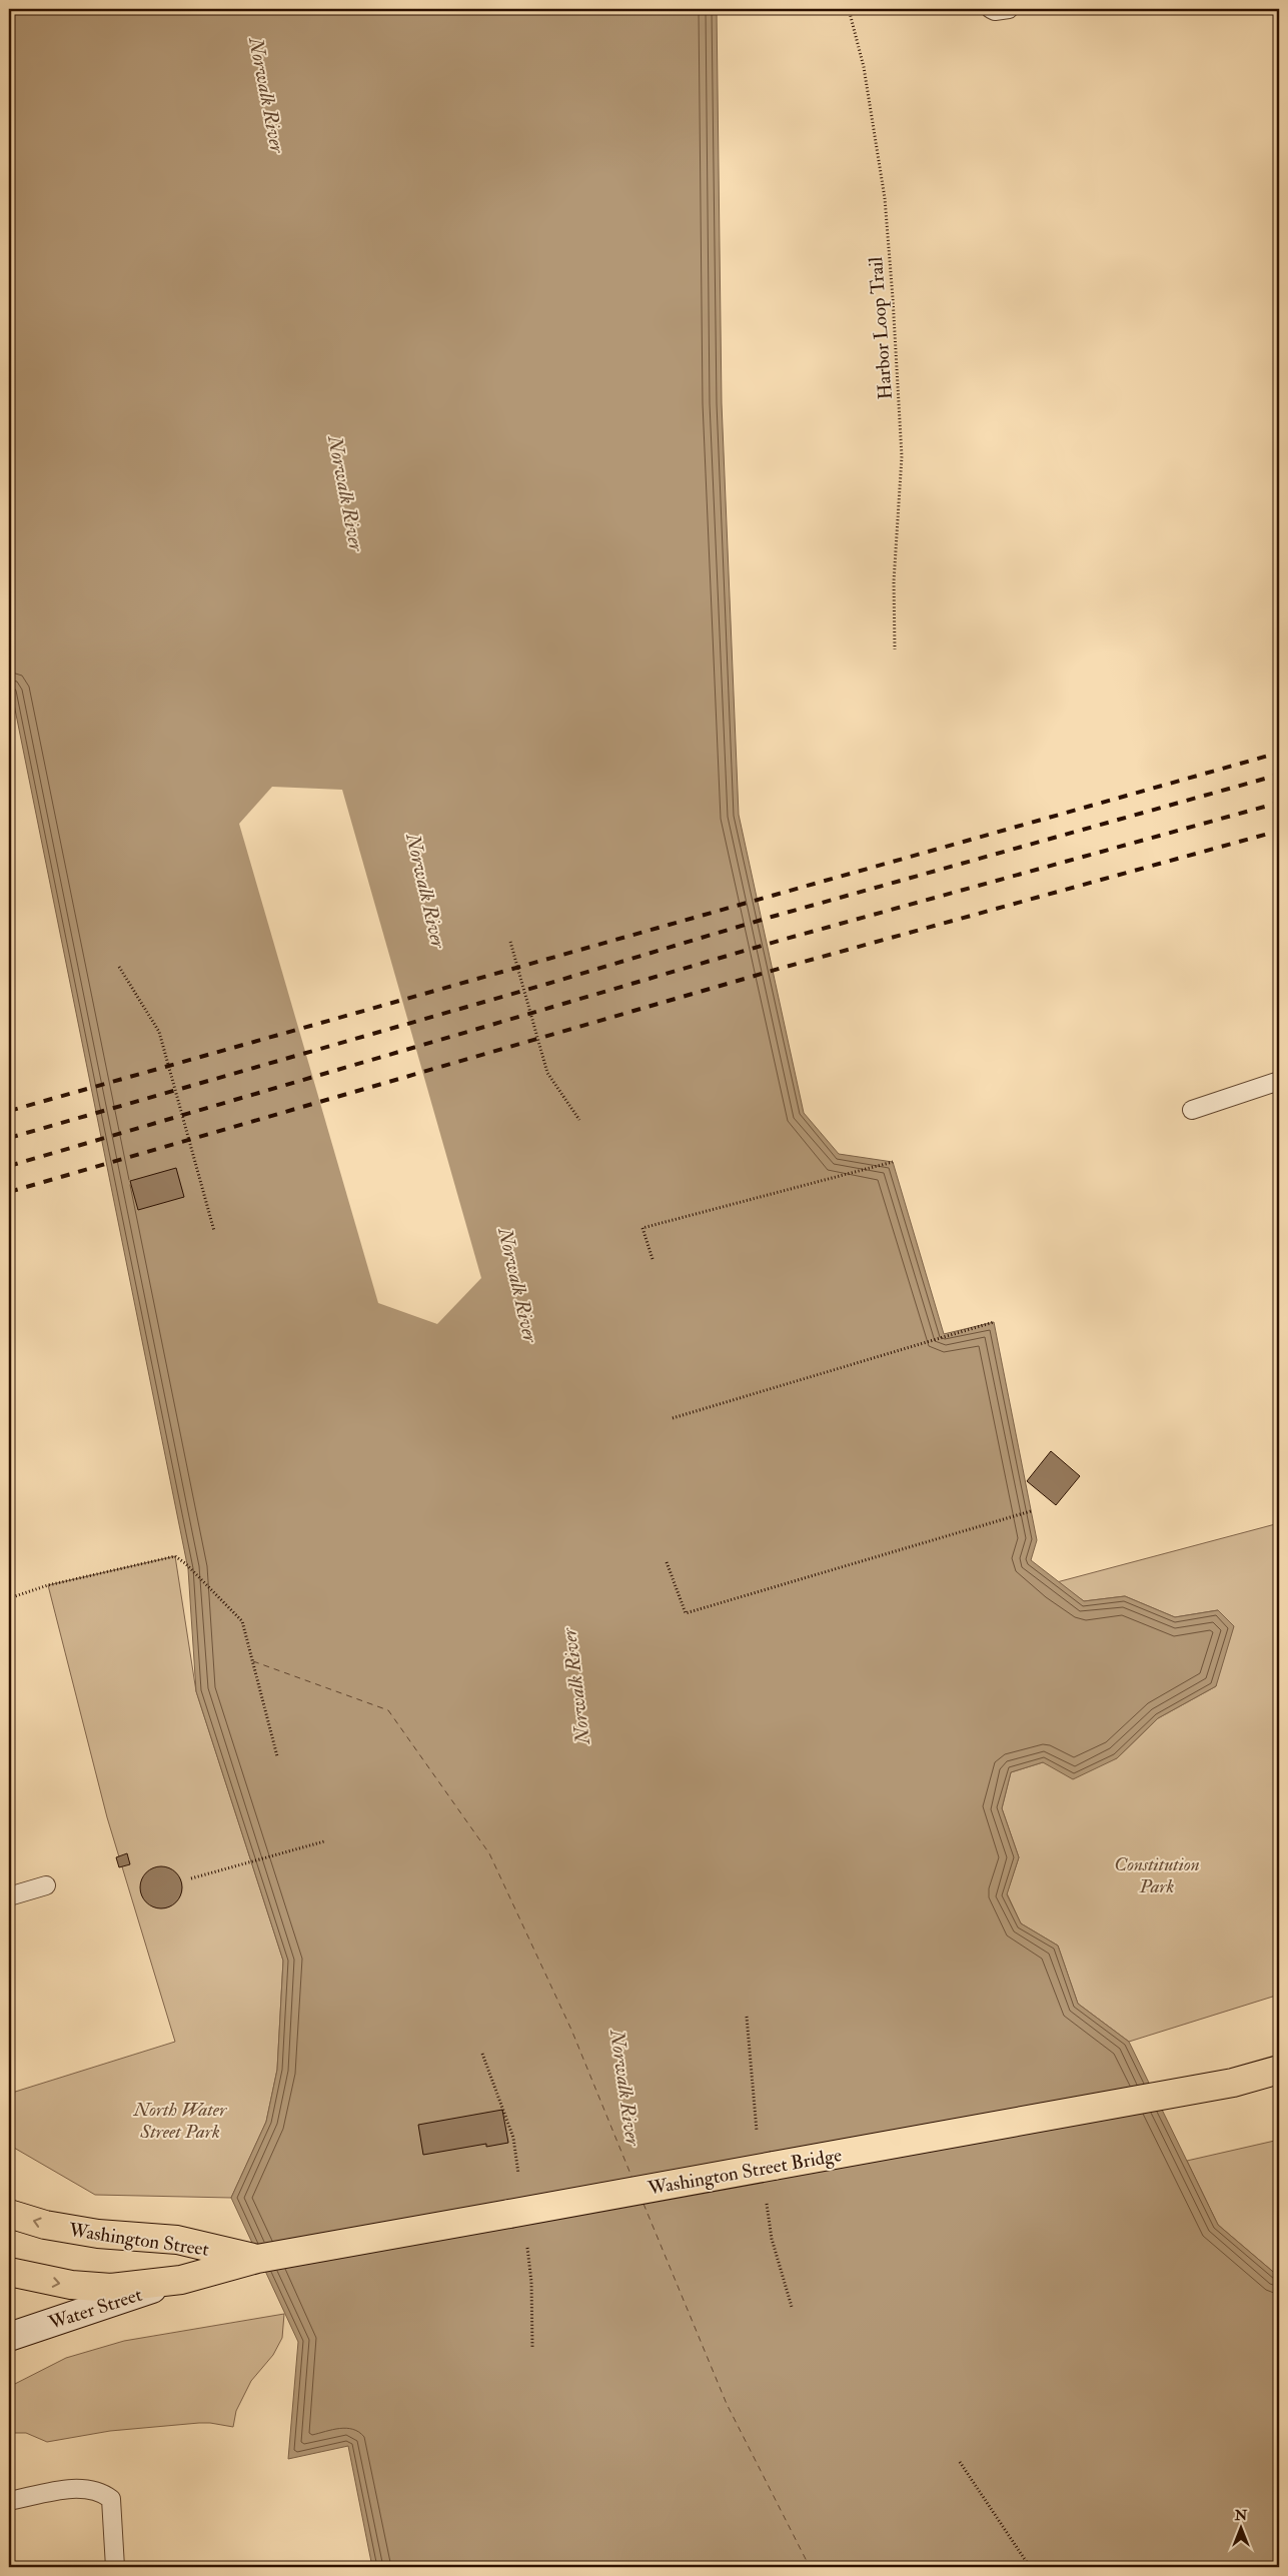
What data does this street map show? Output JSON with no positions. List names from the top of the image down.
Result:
{
  "streets": {
    "main road": ["Washington Street Bridge", "Washington Street", "Water Street"],
    "path": ["Harbor Loop Trail"]
  },
  "crossings": [
    ["Washington Street Bridge", "Washington Street"],
    ["Washington Street", "Water Street"]
  ],
  "water": ["Norwalk River"],
  "parks": ["Constitution Park", "North Water Street Park"],
  "north": "top"
}
